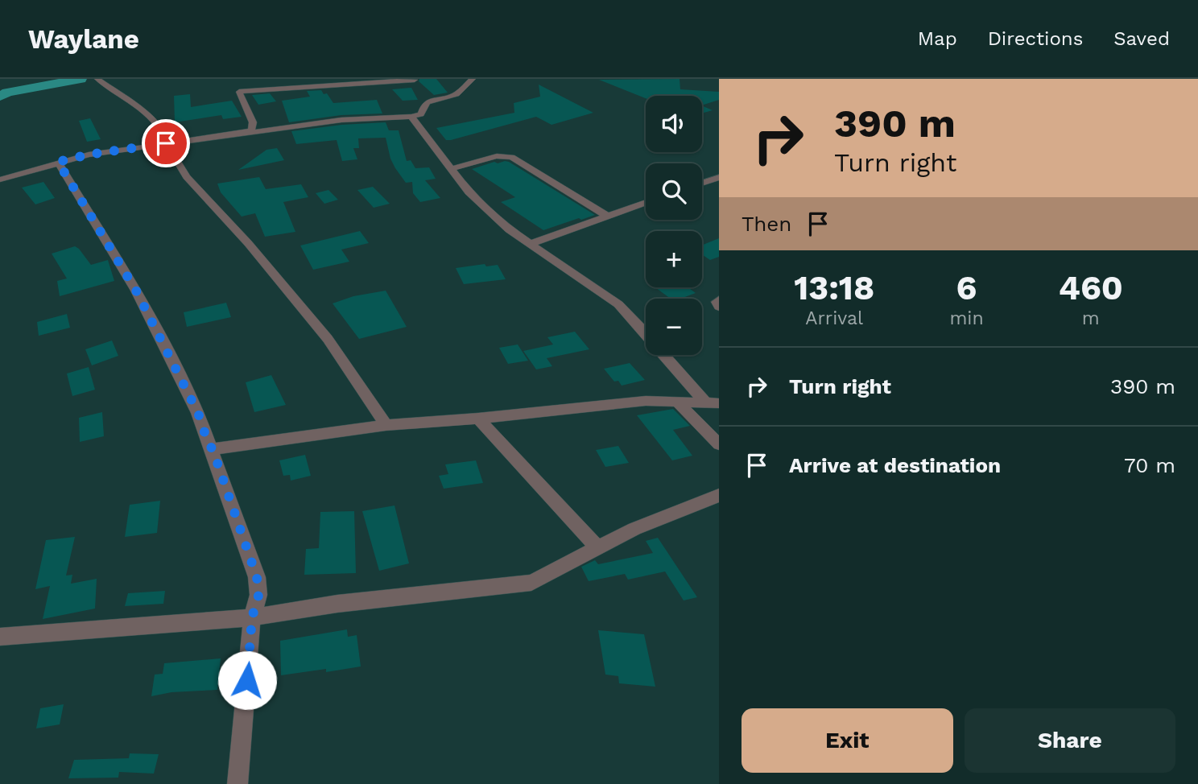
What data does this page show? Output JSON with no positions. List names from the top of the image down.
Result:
{
  "page": {
    "header": "Waylane",
    "nav": ["Map", "Directions", "Saved"],
    "turn": ["390 m", "Turn right"],
    "map_buttons": ["+", "−"],
    "then": "Then",
    "eta": [
      "13:18",
      "Arrival",
      "6",
      "min",
      "460",
      "m"
    ],
    "list": [
      {
        "name": "Turn right",
        "value": "390 m"
      },
      {
        "name": "Arrive at destination",
        "value": "70 m"
      }
    ],
    "buttons": ["Exit", "Share"]
  }
}
